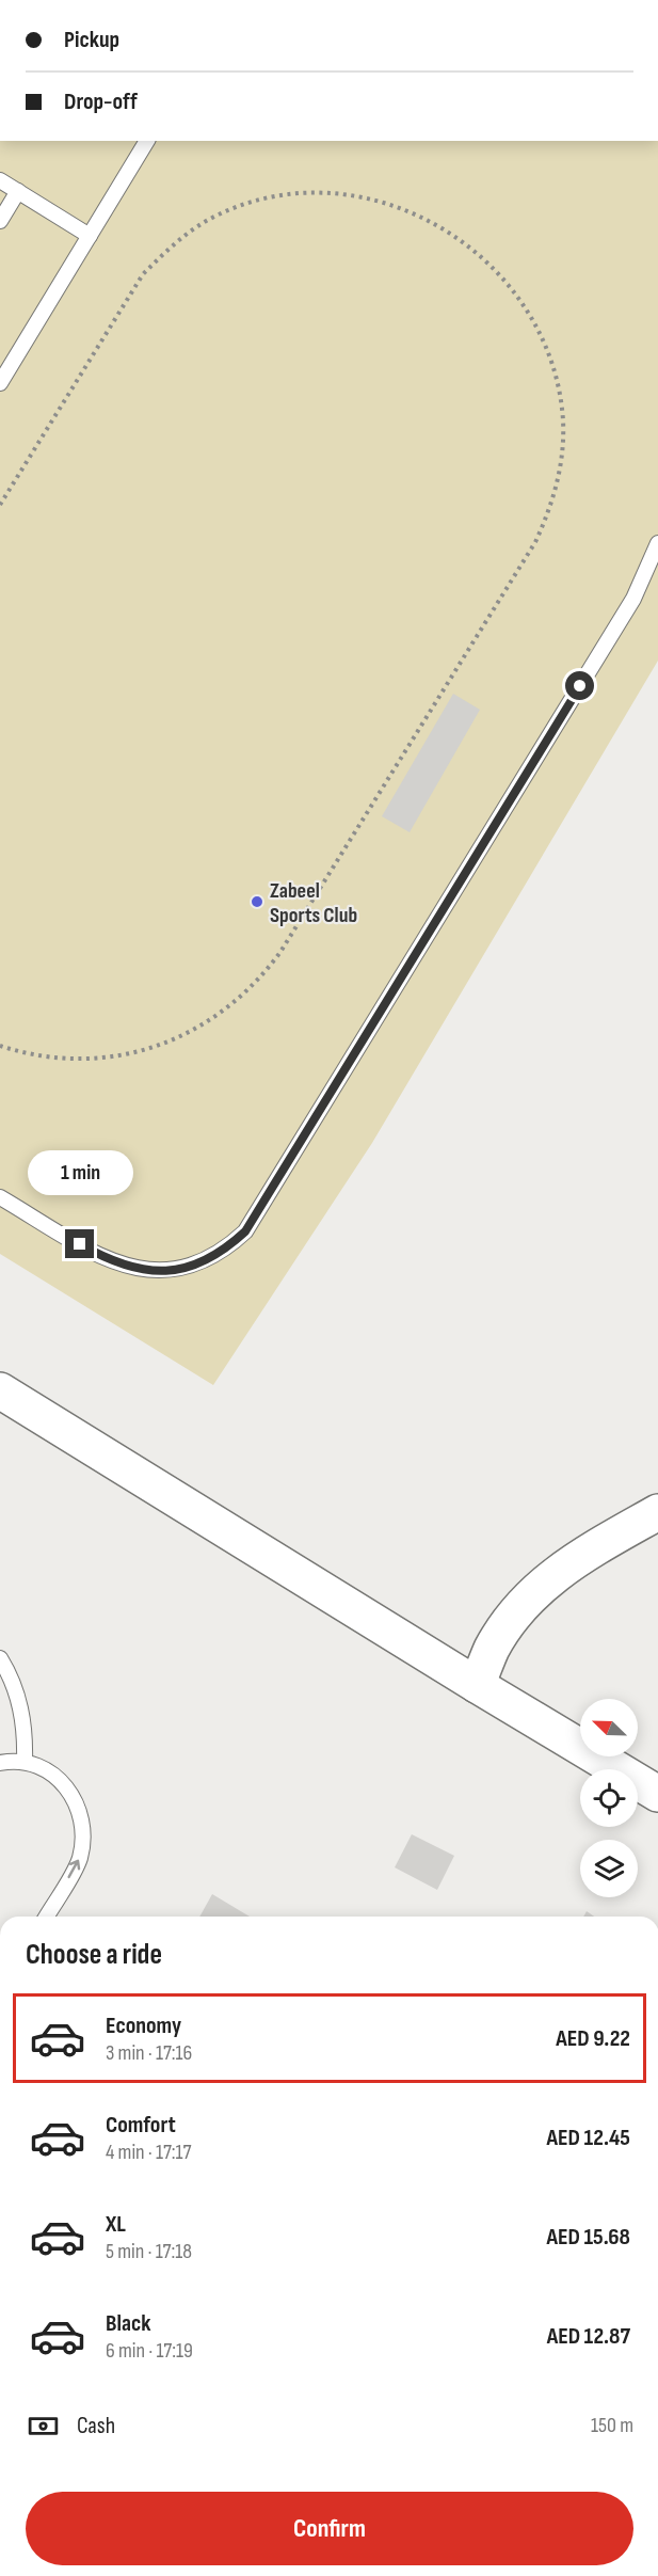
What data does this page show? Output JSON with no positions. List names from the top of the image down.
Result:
{
  "places": ["Zabeel Sports Club"],
  "north": "top left",
  "page": {
    "banner": ["Pickup", "Drop-off"],
    "bubble": "1 min",
    "heading": "Choose a ride",
    "list": [
      {
        "name": "Economy",
        "note": "3 min · 17:16",
        "value": "AED 9.22"
      },
      {
        "name": "Comfort",
        "note": "4 min · 17:17",
        "value": "AED 12.45"
      },
      {
        "name": "XL",
        "note": "5 min · 17:18",
        "value": "AED 15.68"
      },
      {
        "name": "Black",
        "note": "6 min · 17:19",
        "value": "AED 12.87"
      }
    ],
    "pay": ["Cash", "150 m"],
    "buttons": "Confirm"
  }
}
